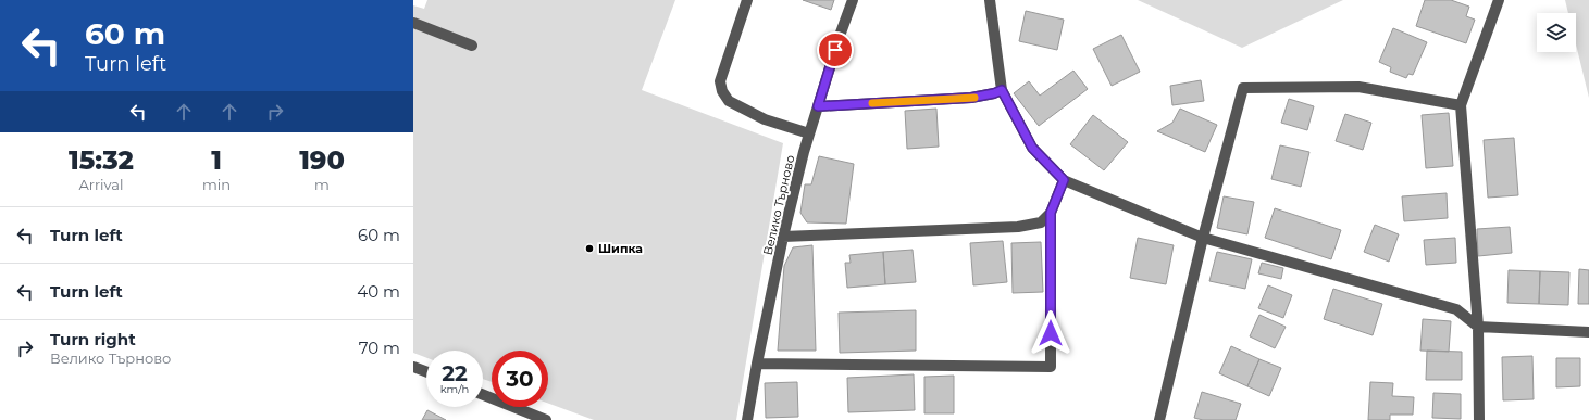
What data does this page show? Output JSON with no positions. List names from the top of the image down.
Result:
{
  "streets": {
    "street": ["Велико Търново"]
  },
  "places": ["Шипка"],
  "page": {
    "turn": ["60 m", "Turn left"],
    "eta": [
      "15:32",
      "Arrival",
      "1",
      "min",
      "190",
      "m"
    ],
    "list": [
      {
        "name": "Turn left",
        "value": "60 m"
      },
      {
        "name": "Turn left",
        "value": "40 m"
      },
      {
        "name": "Turn right",
        "note": "Велико Търново",
        "value": "70 m"
      }
    ],
    "speed": "22 km/h",
    "limit": "30"
  }
}
